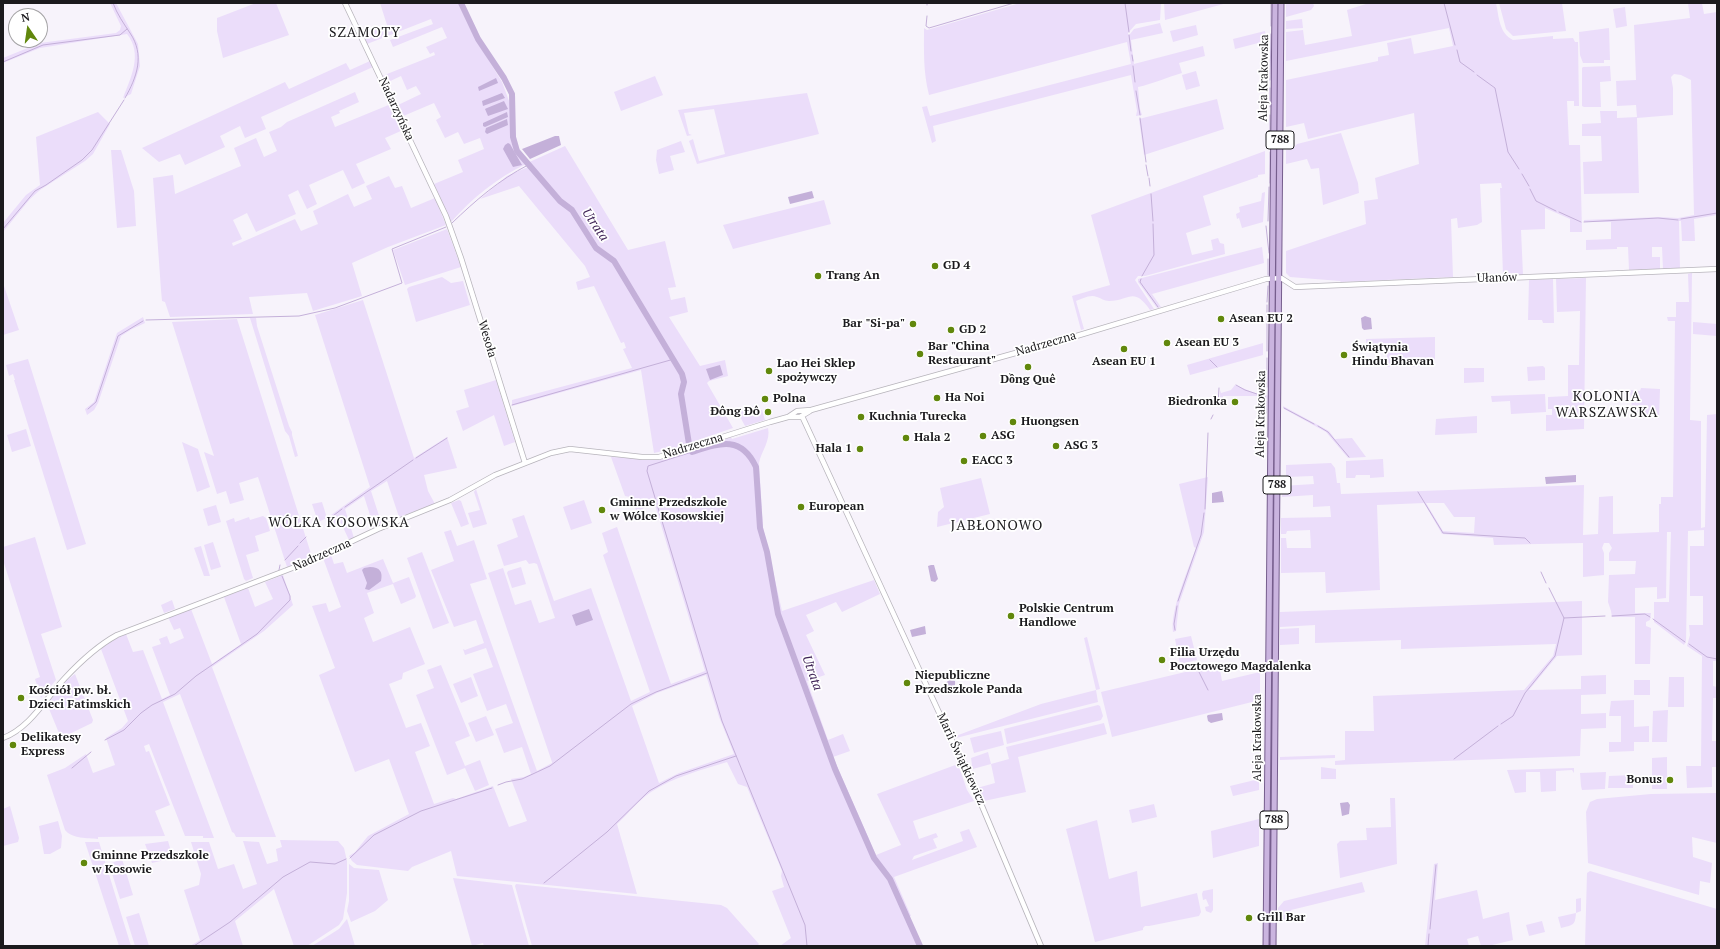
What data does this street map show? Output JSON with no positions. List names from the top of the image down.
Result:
{
  "streets": {
    "main road": ["Aleja Krakowska", "788"],
    "street": [
      "Nadarzyńska",
      "Ułanów",
      "Wesoła",
      "Nadrzeczna",
      "Marii Świątkiewicz"
    ]
  },
  "crossings": [
    ["Aleja Krakowska", "Ułanów"],
    ["Aleja Krakowska", "Nadrzeczna"],
    ["Nadarzyńska", "Wesoła"],
    ["Ułanów", "Nadrzeczna"],
    ["Wesoła", "Nadrzeczna"],
    ["Nadrzeczna", "Marii Świątkiewicz"]
  ],
  "districts": [
    "SZAMOTY",
    "KOLONIA WARSZAWSKA",
    "WÓLKA KOSOWSKA",
    "JABŁONOWO"
  ],
  "water": ["Utrata"],
  "places": [
    "GD 4",
    "Trang An",
    "Asean EU 2",
    "Bar \"Si-pa\"",
    "GD 2",
    "Asean EU 3",
    "Asean EU 1",
    "Bar \"China Restaurant\"",
    "Świątynia Hindu Bhavan",
    "Dồng Quê",
    "Lao Hei Sklep spożywczy",
    "Ha Noi",
    "Polna",
    "Biedronka",
    "Đông Đô",
    "Kuchnia Turecka",
    "Huongsen",
    "ASG",
    "Hala 2",
    "ASG 3",
    "Hala 1",
    "EACC 3",
    "European",
    "Gminne Przedszkole w Wólce Kosowskiej",
    "Polskie Centrum Handlowe",
    "Filia Urzędu Pocztowego Magdalenka",
    "Niepubliczne Przedszkole Panda",
    "Kościół pw. bł. Dzieci Fatimskich",
    "Delikatesy Express",
    "Bonus",
    "Gminne Przedszkole w Kosowie",
    "Grill Bar"
  ],
  "north": "top"
}
